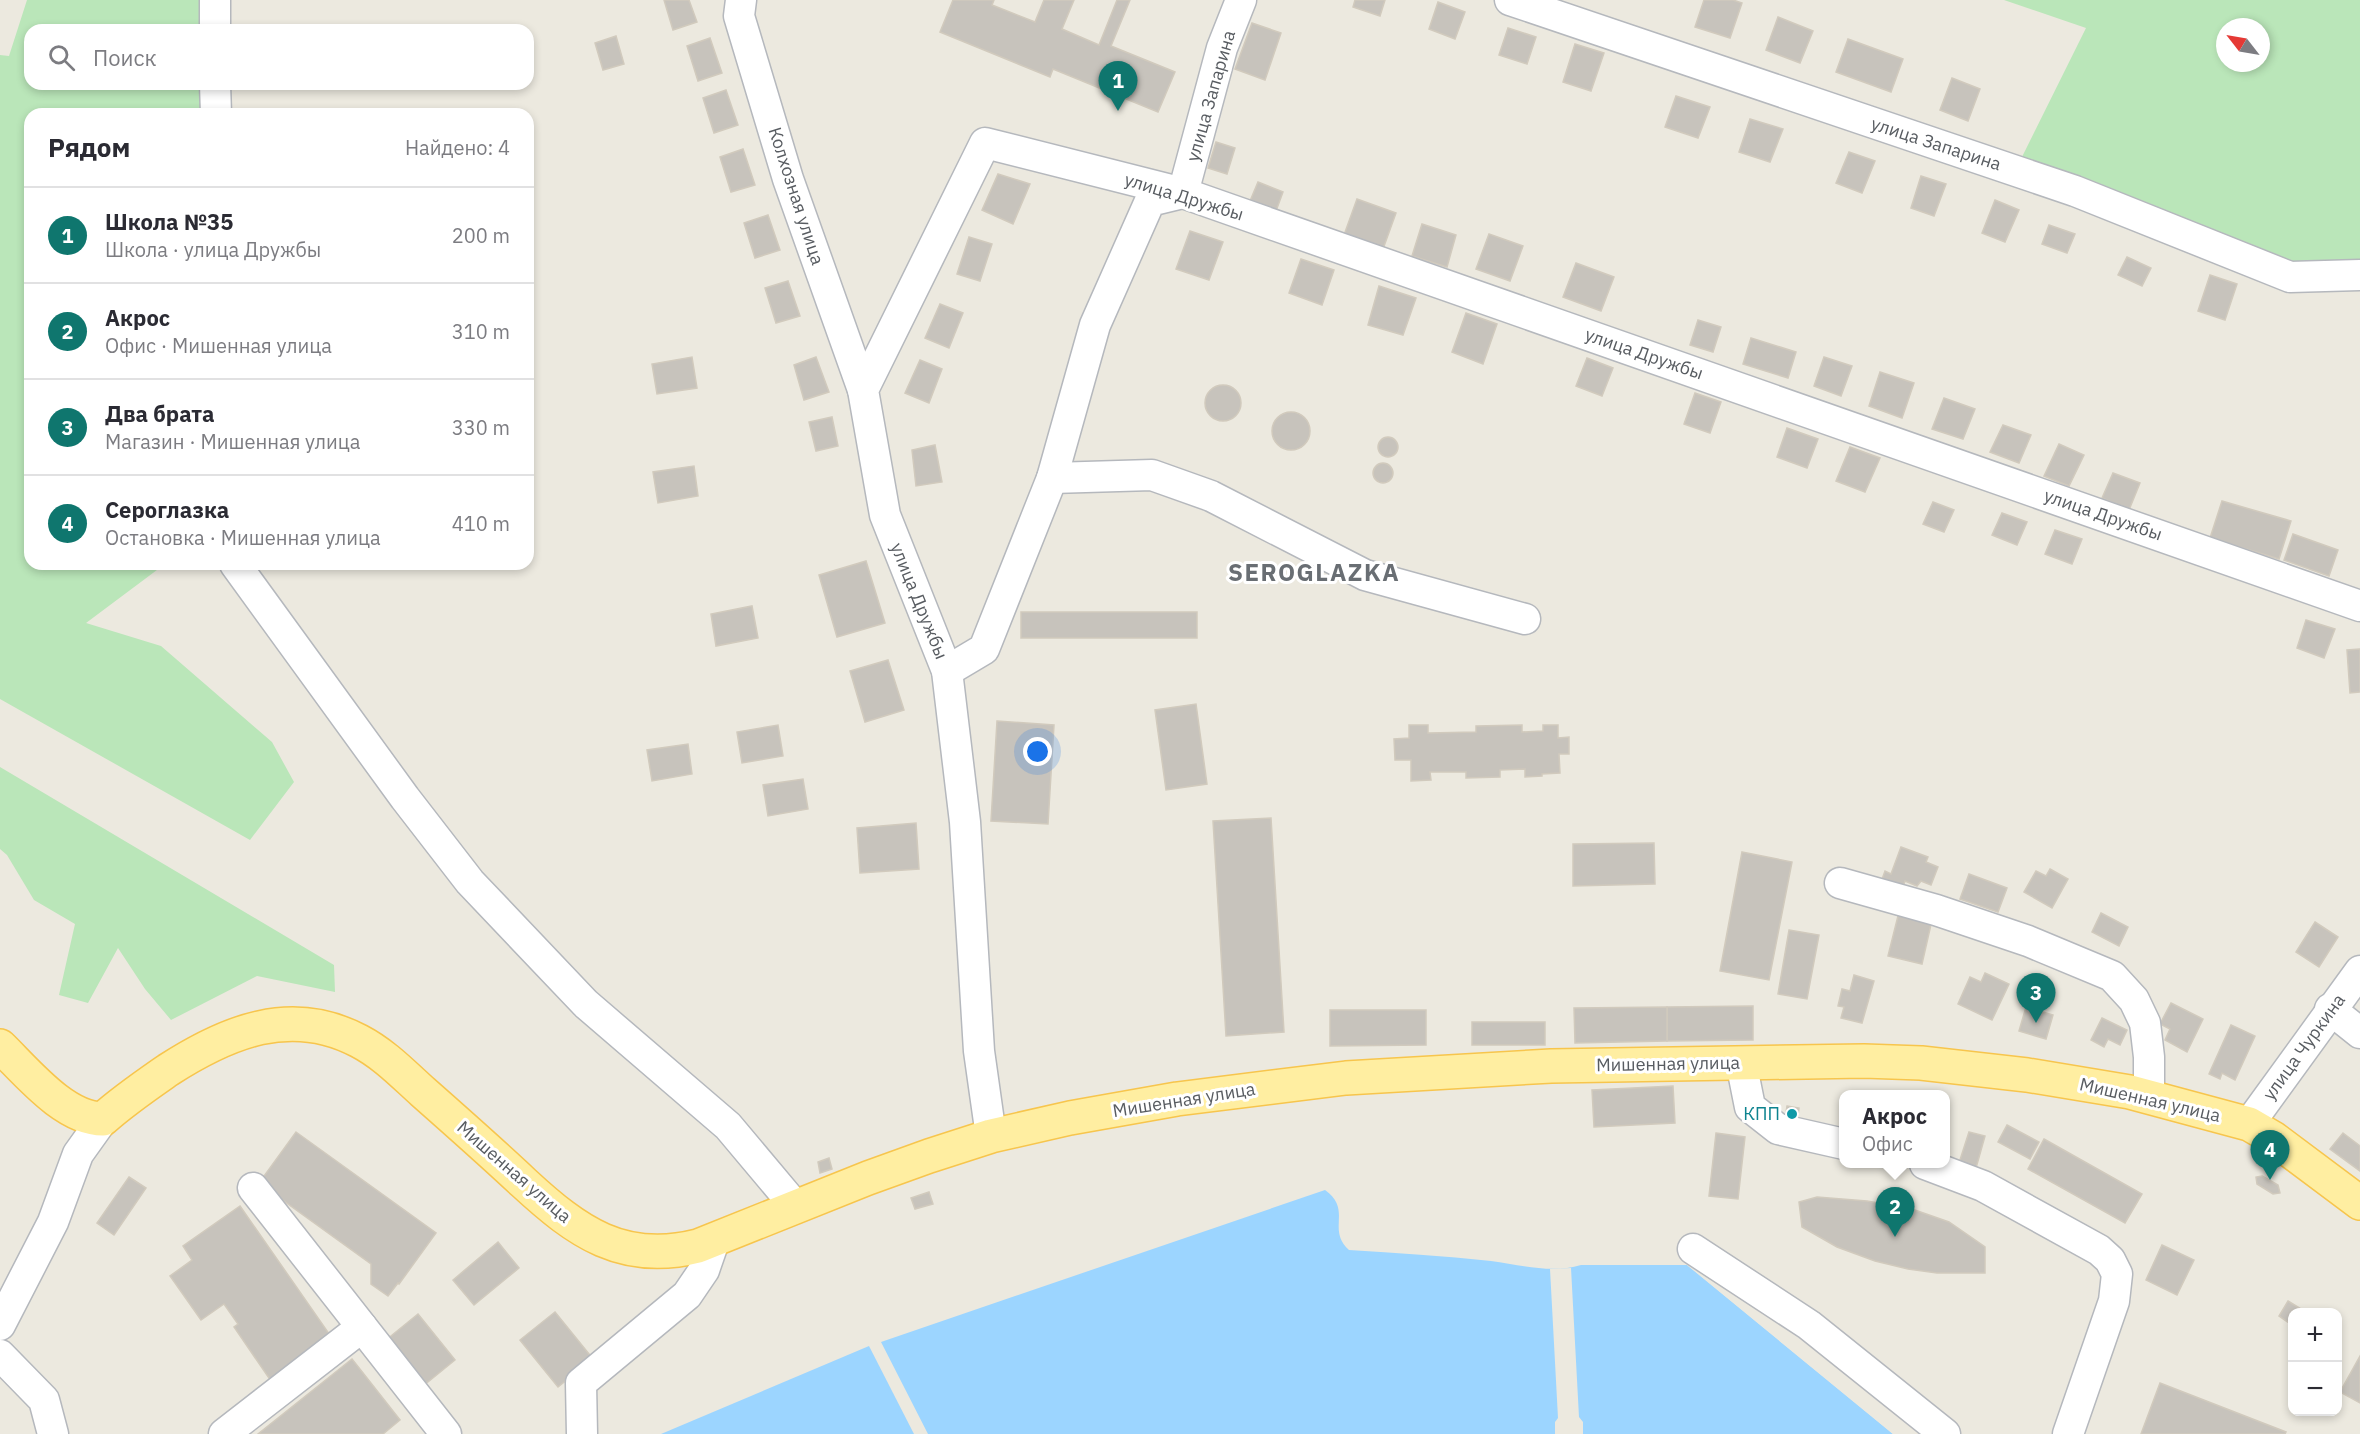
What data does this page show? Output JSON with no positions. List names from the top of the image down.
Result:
{
  "streets": {
    "main road": ["Мишенная улица"],
    "street": [
      "улица Запарина",
      "Колхозная улица",
      "улица Дружбы",
      "улица Чуркина"
    ]
  },
  "crossings": [
    ["улица Запарина", "улица Дружбы"],
    ["Колхозная улица", "улица Дружбы"],
    ["улица Дружбы", "Мишенная улица"],
    ["улица Чуркина", "Мишенная улица"]
  ],
  "districts": ["SEROGLAZKA"],
  "places": ["КПП"],
  "north": "top left",
  "page": {
    "search": "Поиск",
    "pins": [
      "1",
      "3",
      "4",
      "2"
    ],
    "heading": ["Рядом", "Найдено: 4"],
    "list": [
      {
        "mark": "1",
        "name": "Школа №35",
        "note": "Школа · улица Дружбы",
        "value": "200 m"
      },
      {
        "mark": "2",
        "name": "Акрос",
        "note": "Офис · Мишенная улица",
        "value": "310 m"
      },
      {
        "mark": "3",
        "name": "Два брата",
        "note": "Магазин · Мишенная улица",
        "value": "330 m"
      },
      {
        "mark": "4",
        "name": "Сероглазка",
        "note": "Остановка · Мишенная улица",
        "value": "410 m"
      }
    ],
    "popup": ["Акрос", "Офис"],
    "map_buttons": ["+", "−"]
  }
}
